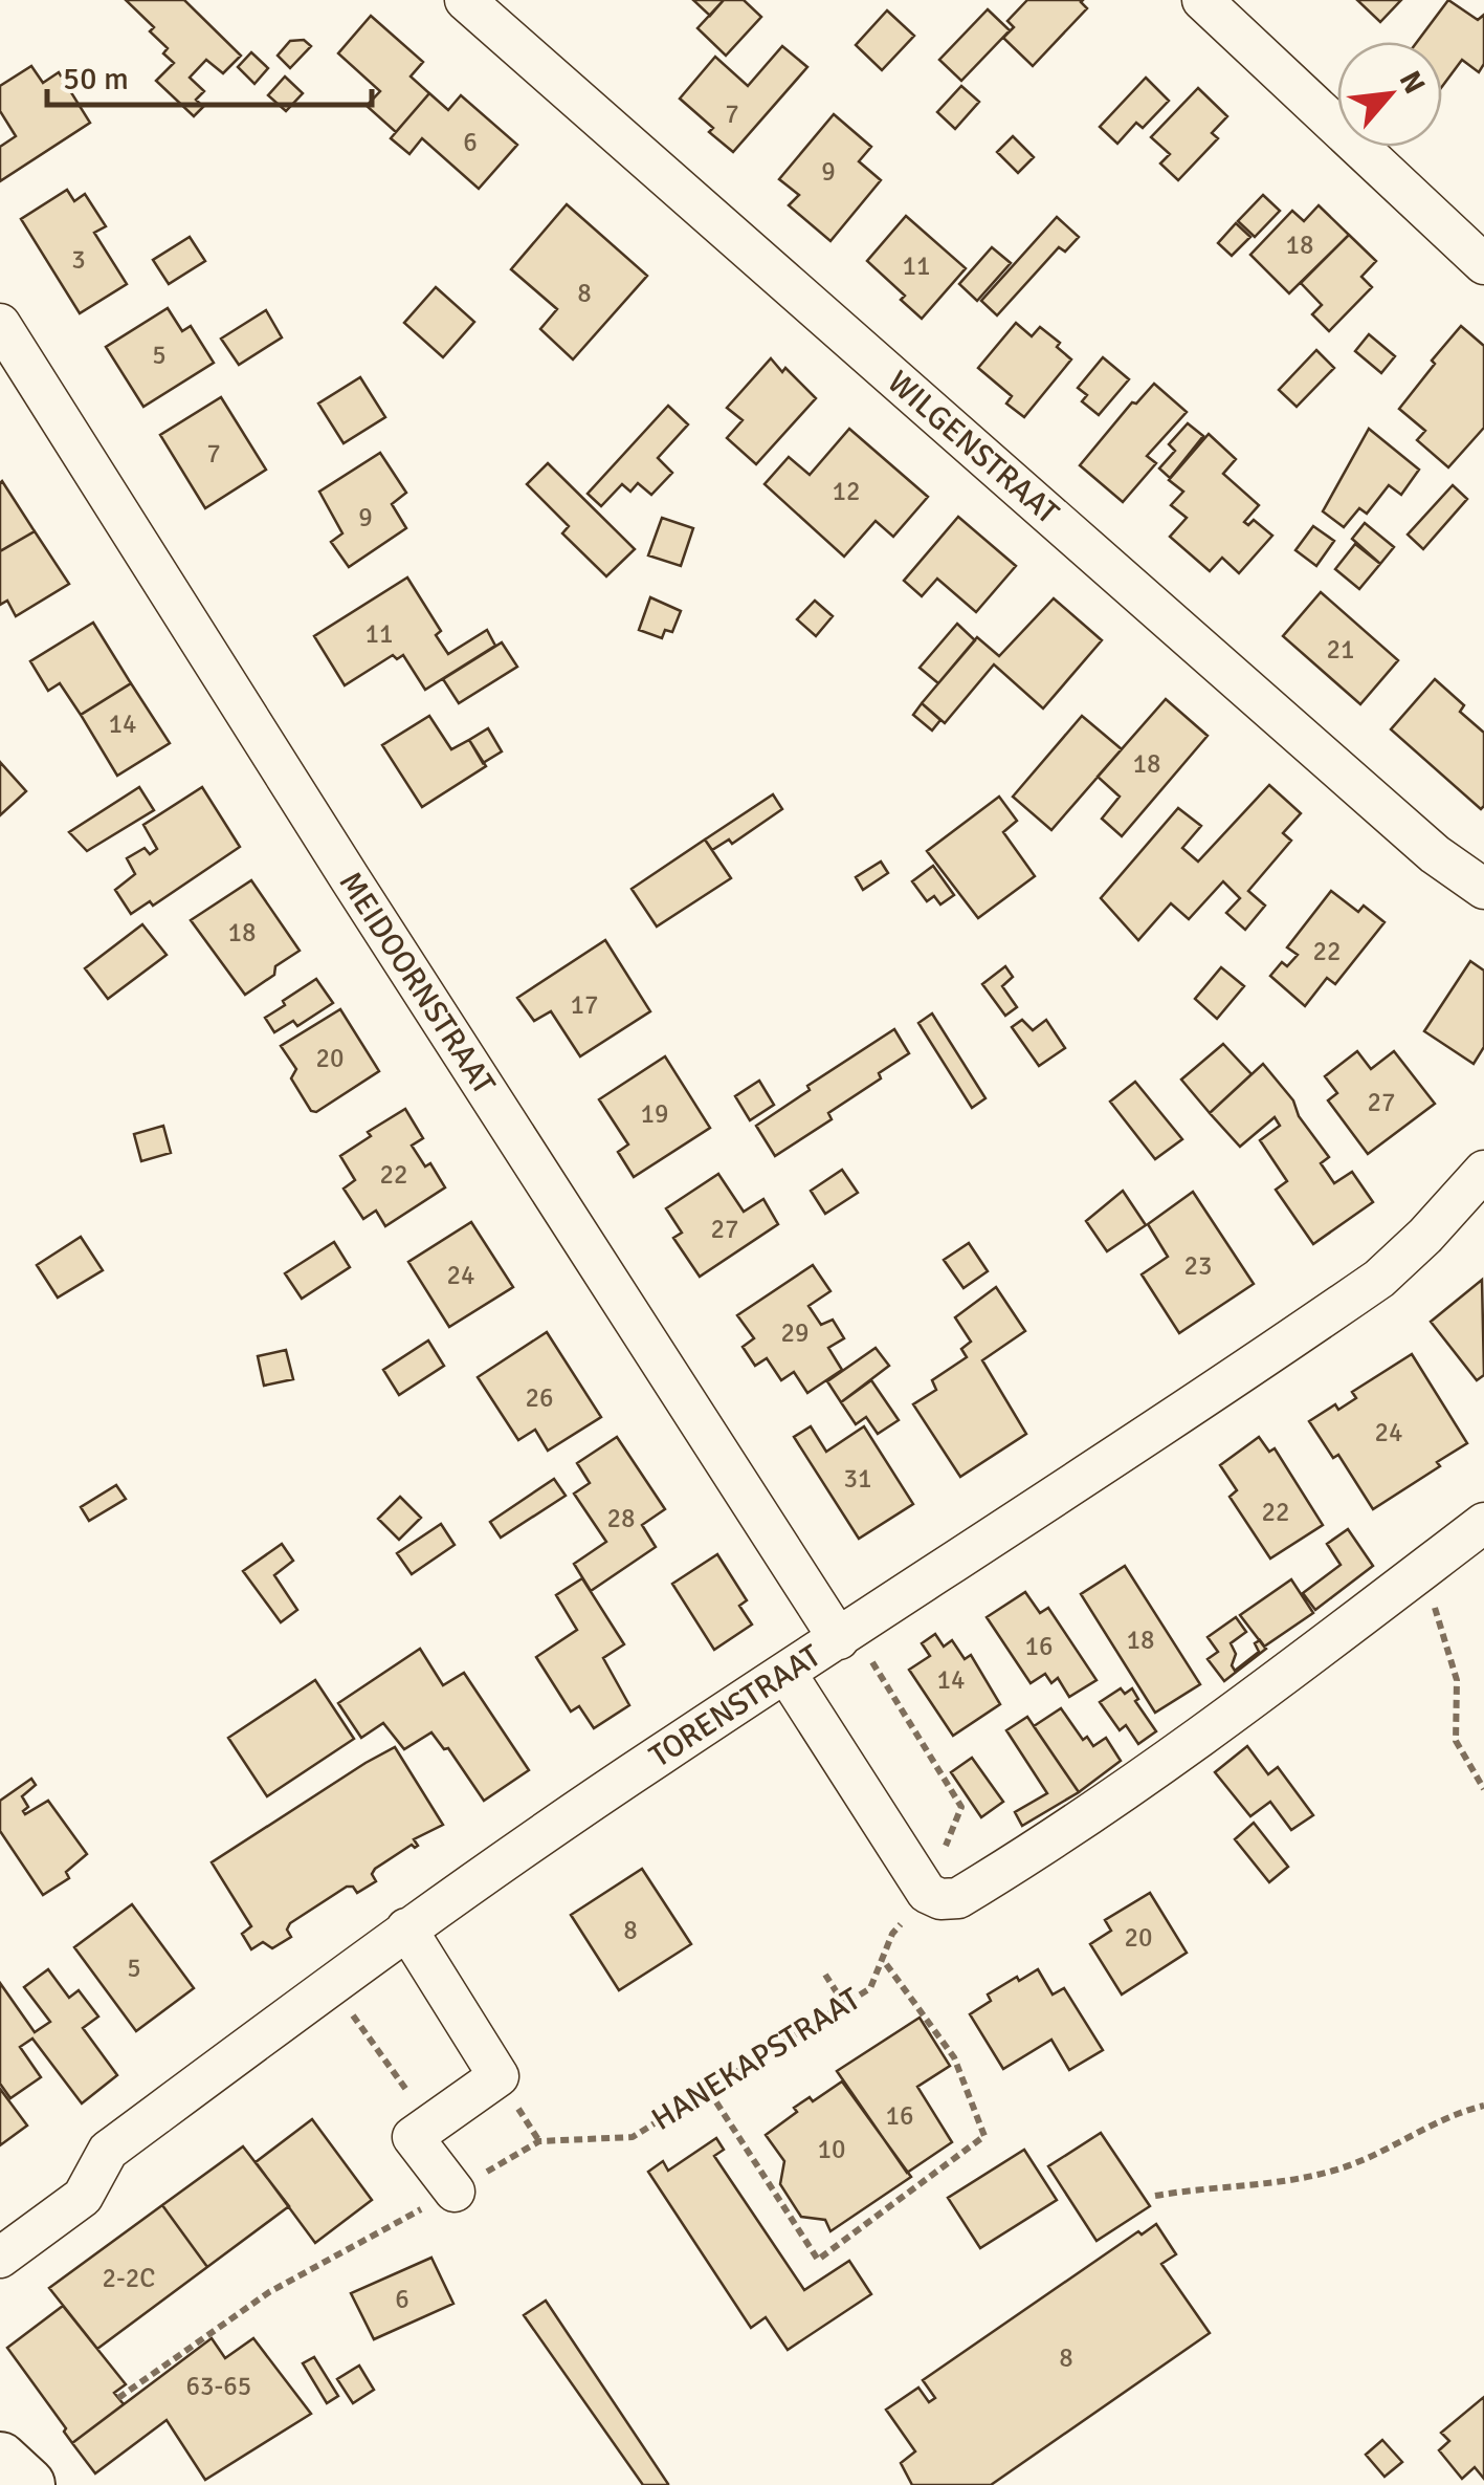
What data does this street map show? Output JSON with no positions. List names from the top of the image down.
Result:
{
  "streets": {
    "street": ["WILGENSTRAAT", "MEIDOORNSTRAAT", "TORENSTRAAT"],
    "path": ["HANEKAPSTRAAT"]
  },
  "crossings": [
    ["MEIDOORNSTRAAT", "TORENSTRAAT"],
    ["MEIDOORNSTRAAT", "HANEKAPSTRAAT"],
    ["TORENSTRAAT", "HANEKAPSTRAAT"]
  ],
  "house_numbers": [
    "7",
    "6",
    "9",
    "18",
    "3",
    "11",
    "8",
    "5",
    "7",
    "12",
    "9",
    "11",
    "21",
    "14",
    "18",
    "18",
    "22",
    "17",
    "20",
    "27",
    "19",
    "22",
    "27",
    "23",
    "24",
    "29",
    "26",
    "24",
    "31",
    "22",
    "28",
    "18",
    "16",
    "14",
    "8",
    "20",
    "5",
    "16",
    "10",
    "2-2C",
    "6",
    "8",
    "63-65"
  ],
  "scale_bar": "50 m",
  "north": "top right"
}
